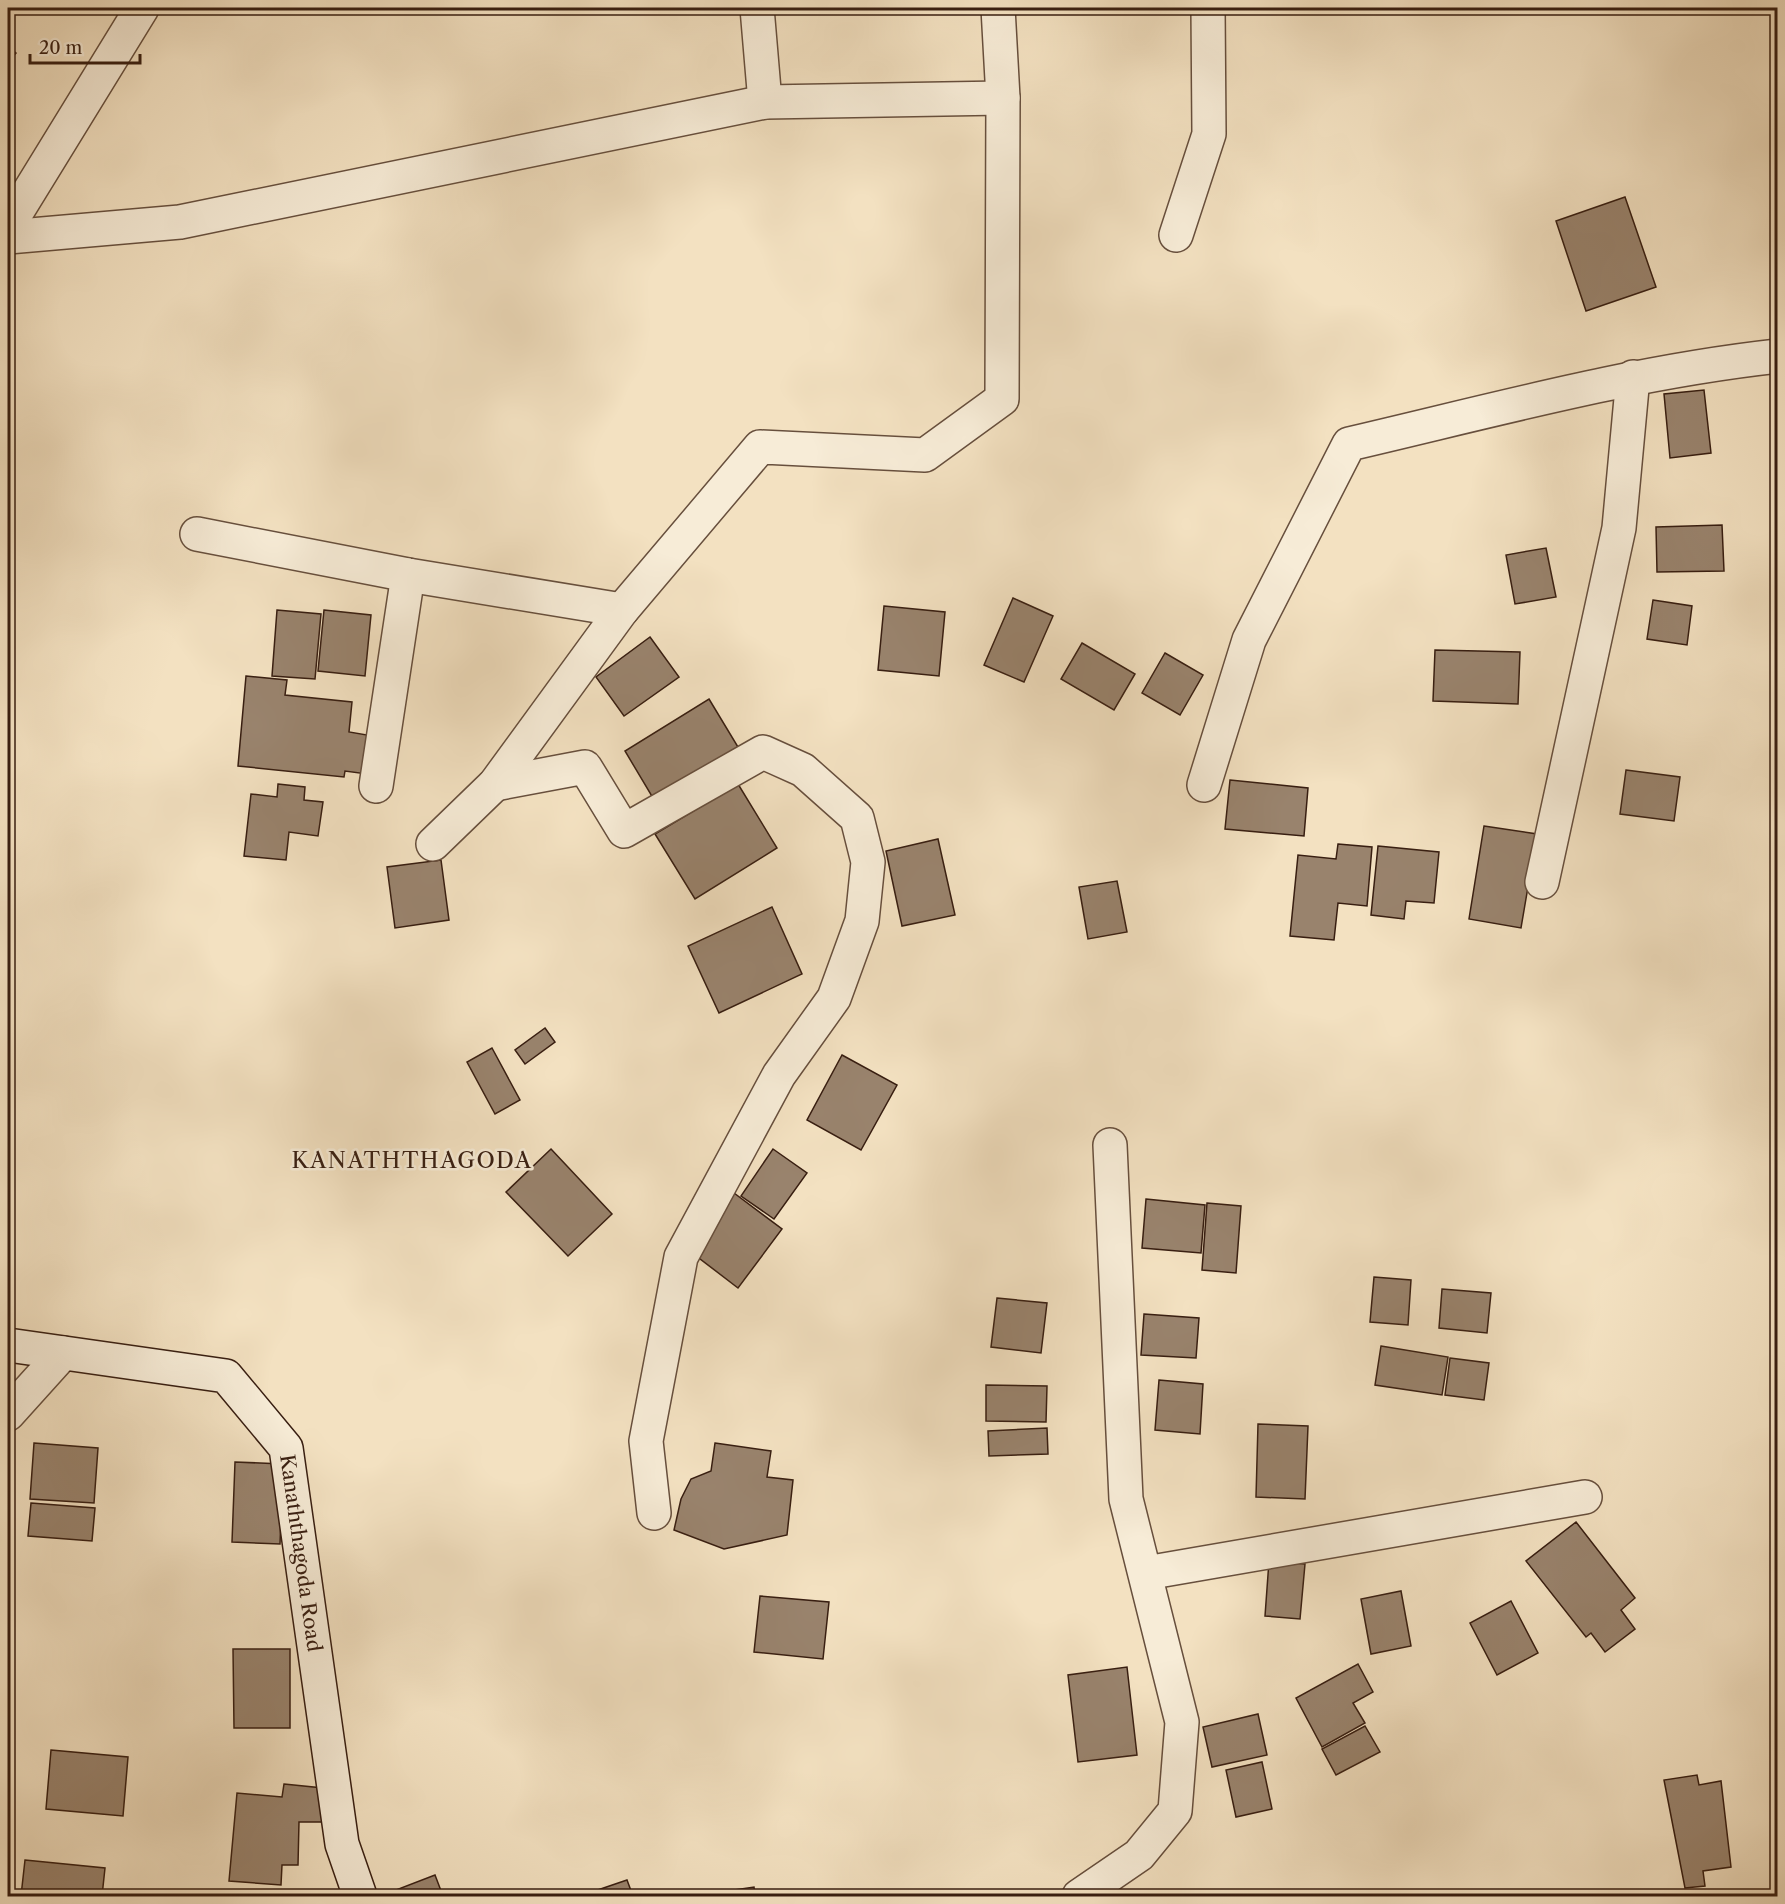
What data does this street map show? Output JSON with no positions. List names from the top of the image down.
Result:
{
  "streets": {
    "street": ["Kanaththagoda Road"]
  },
  "districts": ["KANATHTHAGODA"],
  "scale_bar": "20 m"
}
